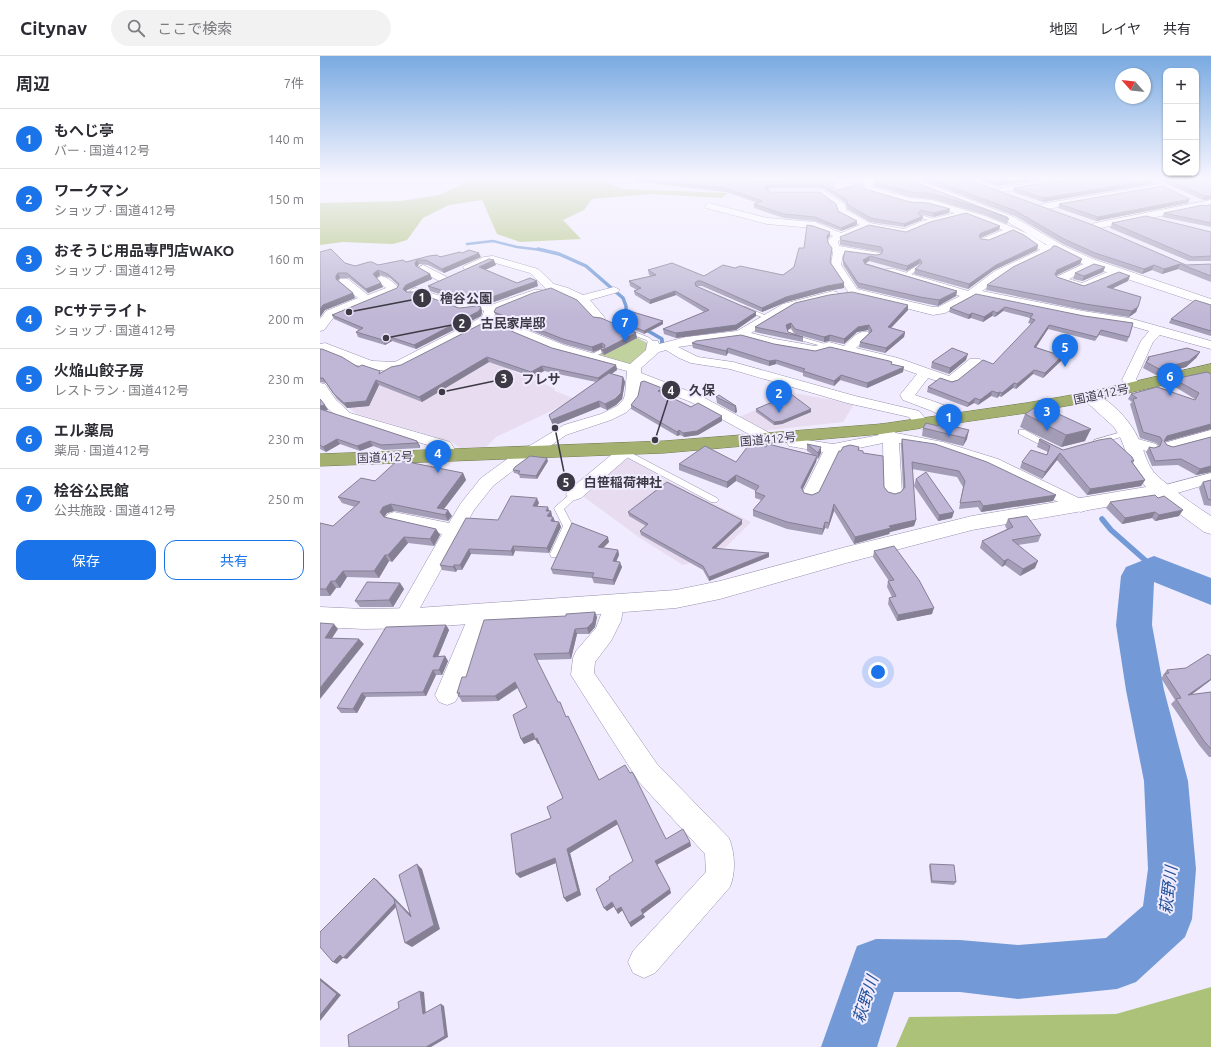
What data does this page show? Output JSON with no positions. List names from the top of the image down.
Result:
{
  "streets": {
    "highway": ["国道412号"]
  },
  "water": ["萩野川"],
  "places": [
    "檜谷公園",
    "古民家岸邸",
    "フレサ",
    "白笹稲荷神社",
    "久保"
  ],
  "north": "top left",
  "page": {
    "header": "Citynav",
    "search": "ここで検索",
    "nav": ["地図", "レイヤ", "共有"],
    "heading": ["周辺", "7件"],
    "map_buttons": ["+", "−"],
    "list": [
      {
        "mark": "1",
        "name": "もへじ亭",
        "note": "バー · 国道412号",
        "value": "140 m"
      },
      {
        "mark": "2",
        "name": "ワークマン",
        "note": "ショップ · 国道412号",
        "value": "150 m"
      },
      {
        "mark": "3",
        "name": "おそうじ用品専門店WAKO",
        "note": "ショップ · 国道412号",
        "value": "160 m"
      },
      {
        "mark": "4",
        "name": "PCサテライト",
        "note": "ショップ · 国道412号",
        "value": "200 m"
      },
      {
        "mark": "5",
        "name": "火焔山餃子房",
        "note": "レストラン · 国道412号",
        "value": "230 m"
      },
      {
        "mark": "6",
        "name": "エル薬局",
        "note": "薬局 · 国道412号",
        "value": "230 m"
      },
      {
        "mark": "7",
        "name": "桧谷公民館",
        "note": "公共施設 · 国道412号",
        "value": "250 m"
      }
    ],
    "pins": [
      "7",
      "5",
      "6",
      "2",
      "3",
      "1",
      "4"
    ],
    "buttons": ["保存", "共有"]
  }
}
